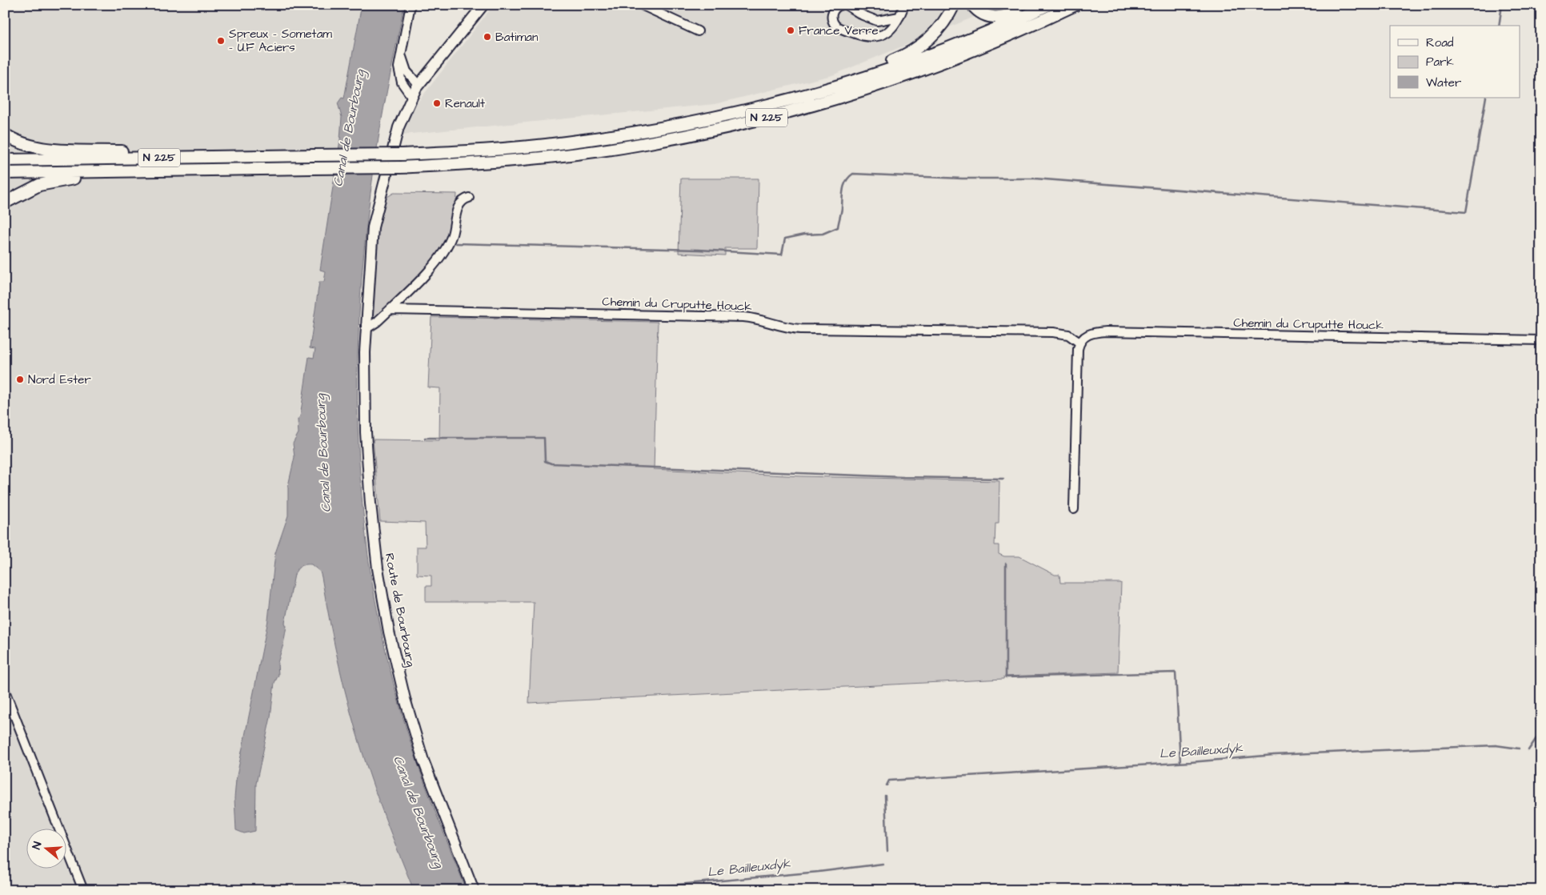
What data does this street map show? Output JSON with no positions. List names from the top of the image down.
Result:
{
  "streets": {
    "highway": ["N 225"],
    "main road": ["Route de Bourbourg"],
    "street": ["Chemin du Cruputte Houck"]
  },
  "water": ["Canal de Bourbourg", "Le Bailleuxdyk"],
  "places": [
    "France Verre",
    "Batiman",
    "Spreux - Sometam - U.F Aciers",
    "Renault",
    "Nord Ester"
  ],
  "legend": ["Road", "Park", "Water"],
  "north": "left"
}
